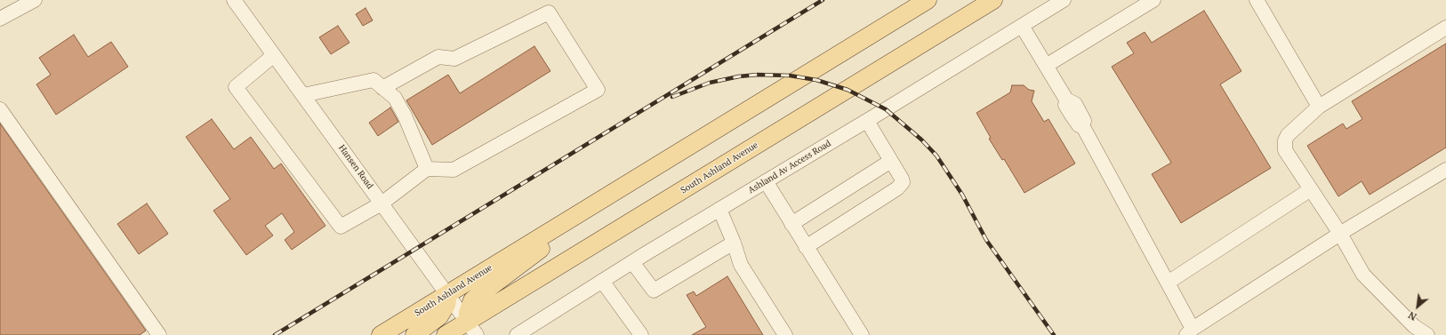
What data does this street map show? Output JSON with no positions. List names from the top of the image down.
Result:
{
  "streets": {
    "main road": ["South Ashland Avenue"],
    "street": ["Hansen Road", "Ashland Av Access Road"]
  },
  "crossings": [
    ["Hansen Road", "South Ashland Avenue"]
  ],
  "north": "bottom left"
}
